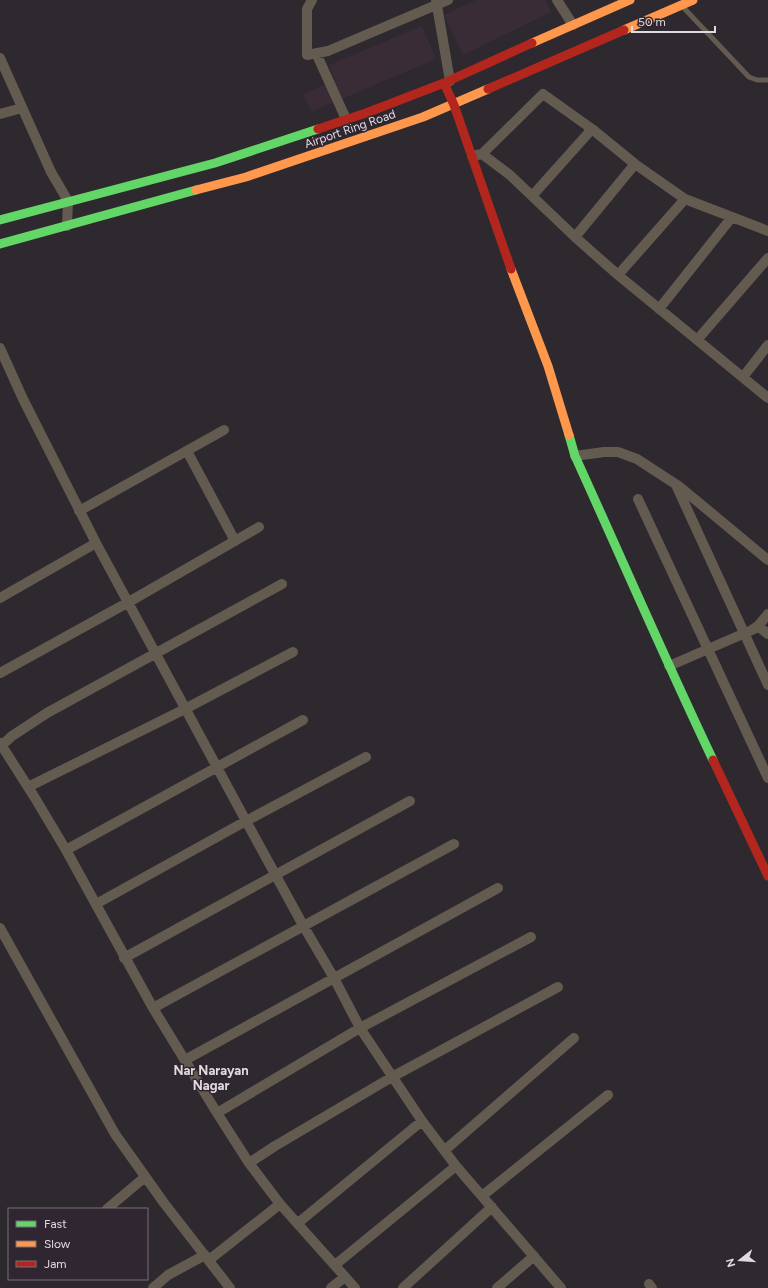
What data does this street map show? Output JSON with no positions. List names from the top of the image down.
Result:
{
  "streets": {
    "main road": ["Airport Ring Road"]
  },
  "districts": ["Nar Narayan Nagar"],
  "legend": ["Fast", "Slow", "Jam"],
  "scale_bar": "50 m",
  "north": "left"
}
